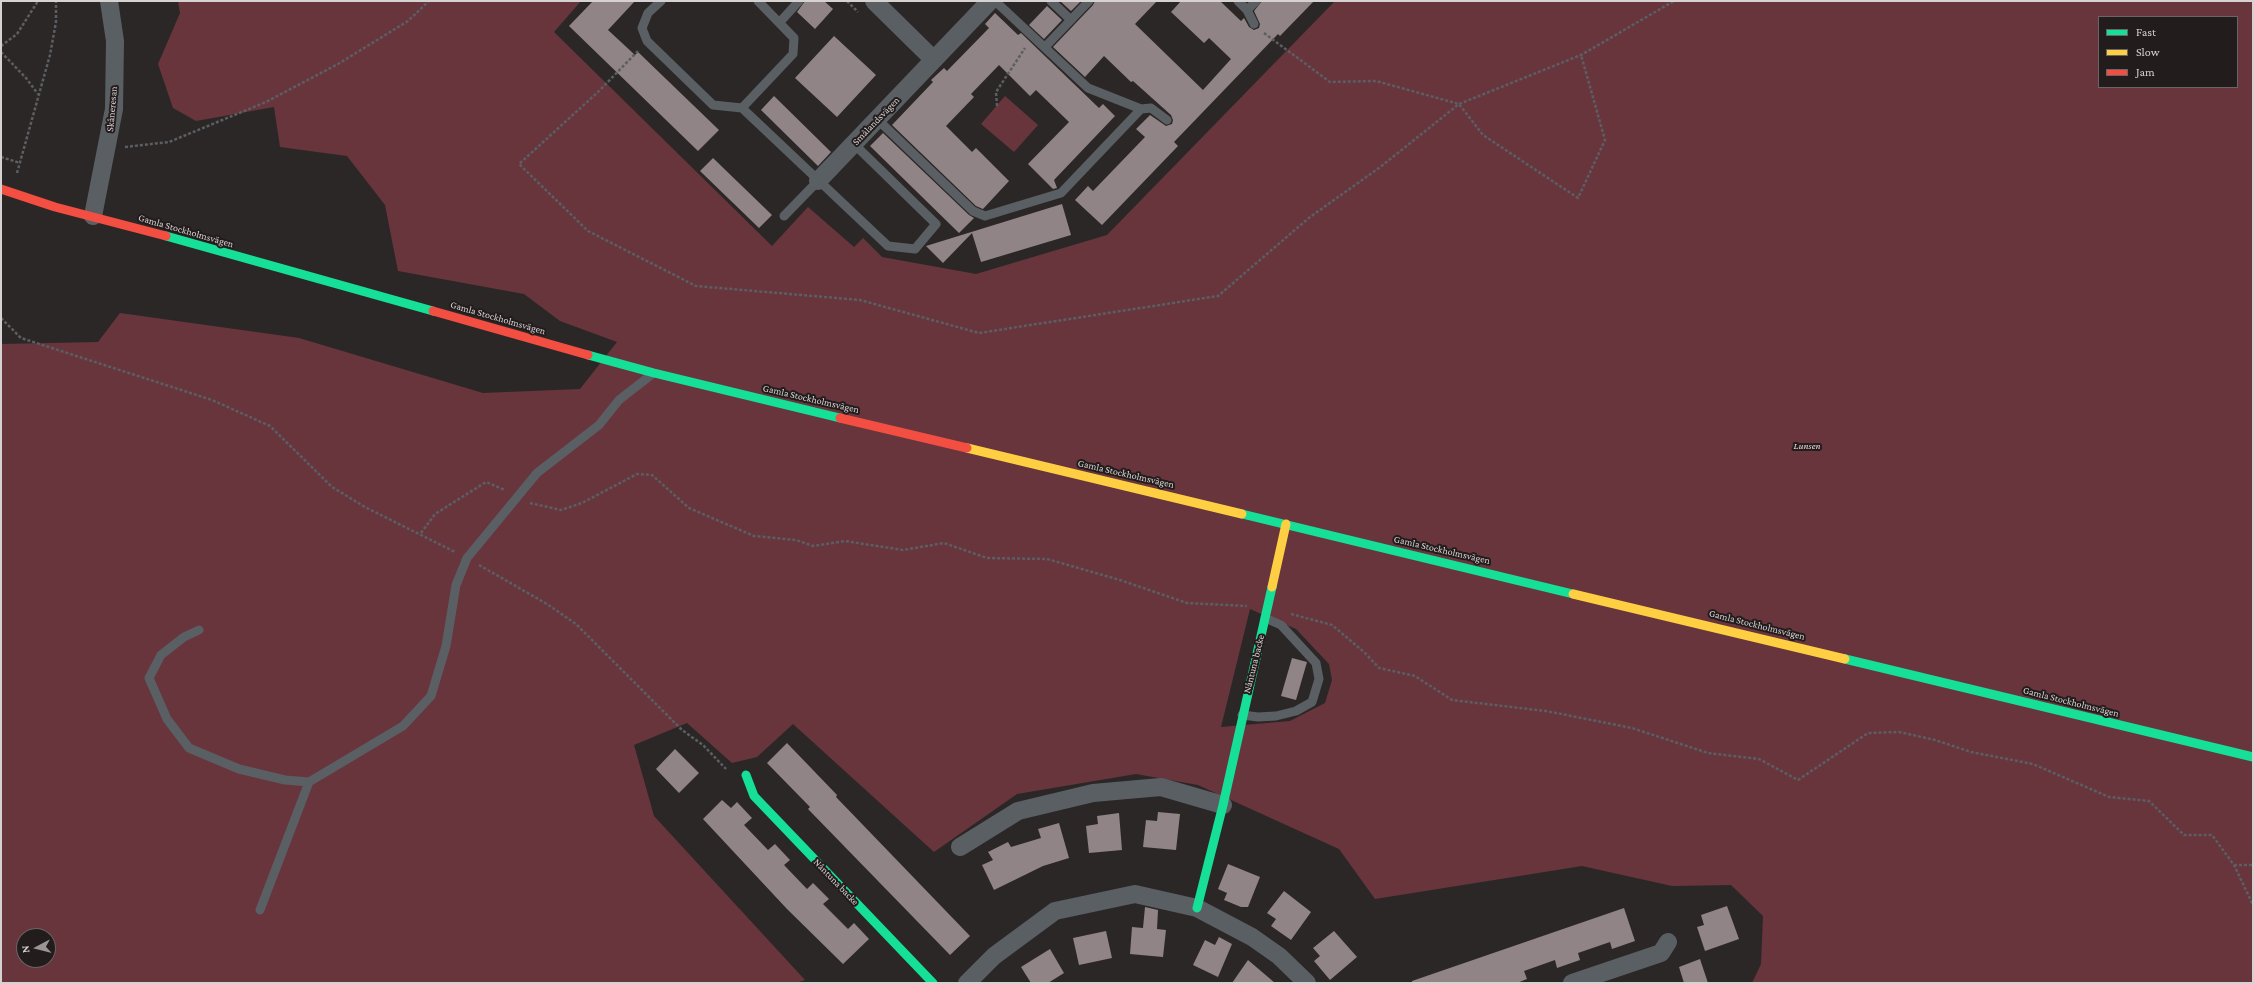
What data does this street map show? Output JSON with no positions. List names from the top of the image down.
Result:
{
  "streets": {
    "main road": ["Gamla Stockholmsvägen", "Nåntuna backe"],
    "street": ["Skåneresan", "Smålandsvägen"]
  },
  "crossings": [
    ["Skåneresan", "Gamla Stockholmsvägen"],
    ["Gamla Stockholmsvägen", "Nåntuna backe"]
  ],
  "parks": ["Lunsen"],
  "legend": ["Fast", "Slow", "Jam"],
  "north": "left"
}
